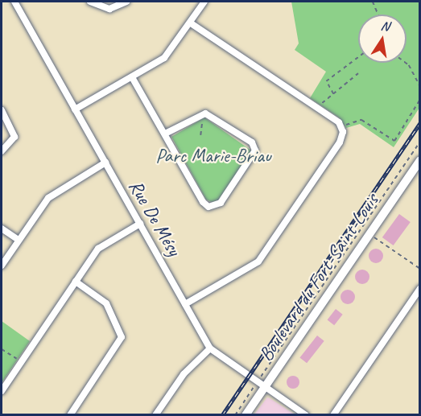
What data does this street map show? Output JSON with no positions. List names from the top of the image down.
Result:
{
  "streets": {
    "street": ["Rue De Mésy", "Boulevard du Fort-Saint-Louis"]
  },
  "crossings": [
    ["Rue De Mésy", "Boulevard du Fort-Saint-Louis"]
  ],
  "parks": ["Parc Marie-Briau"],
  "north": "top"
}
